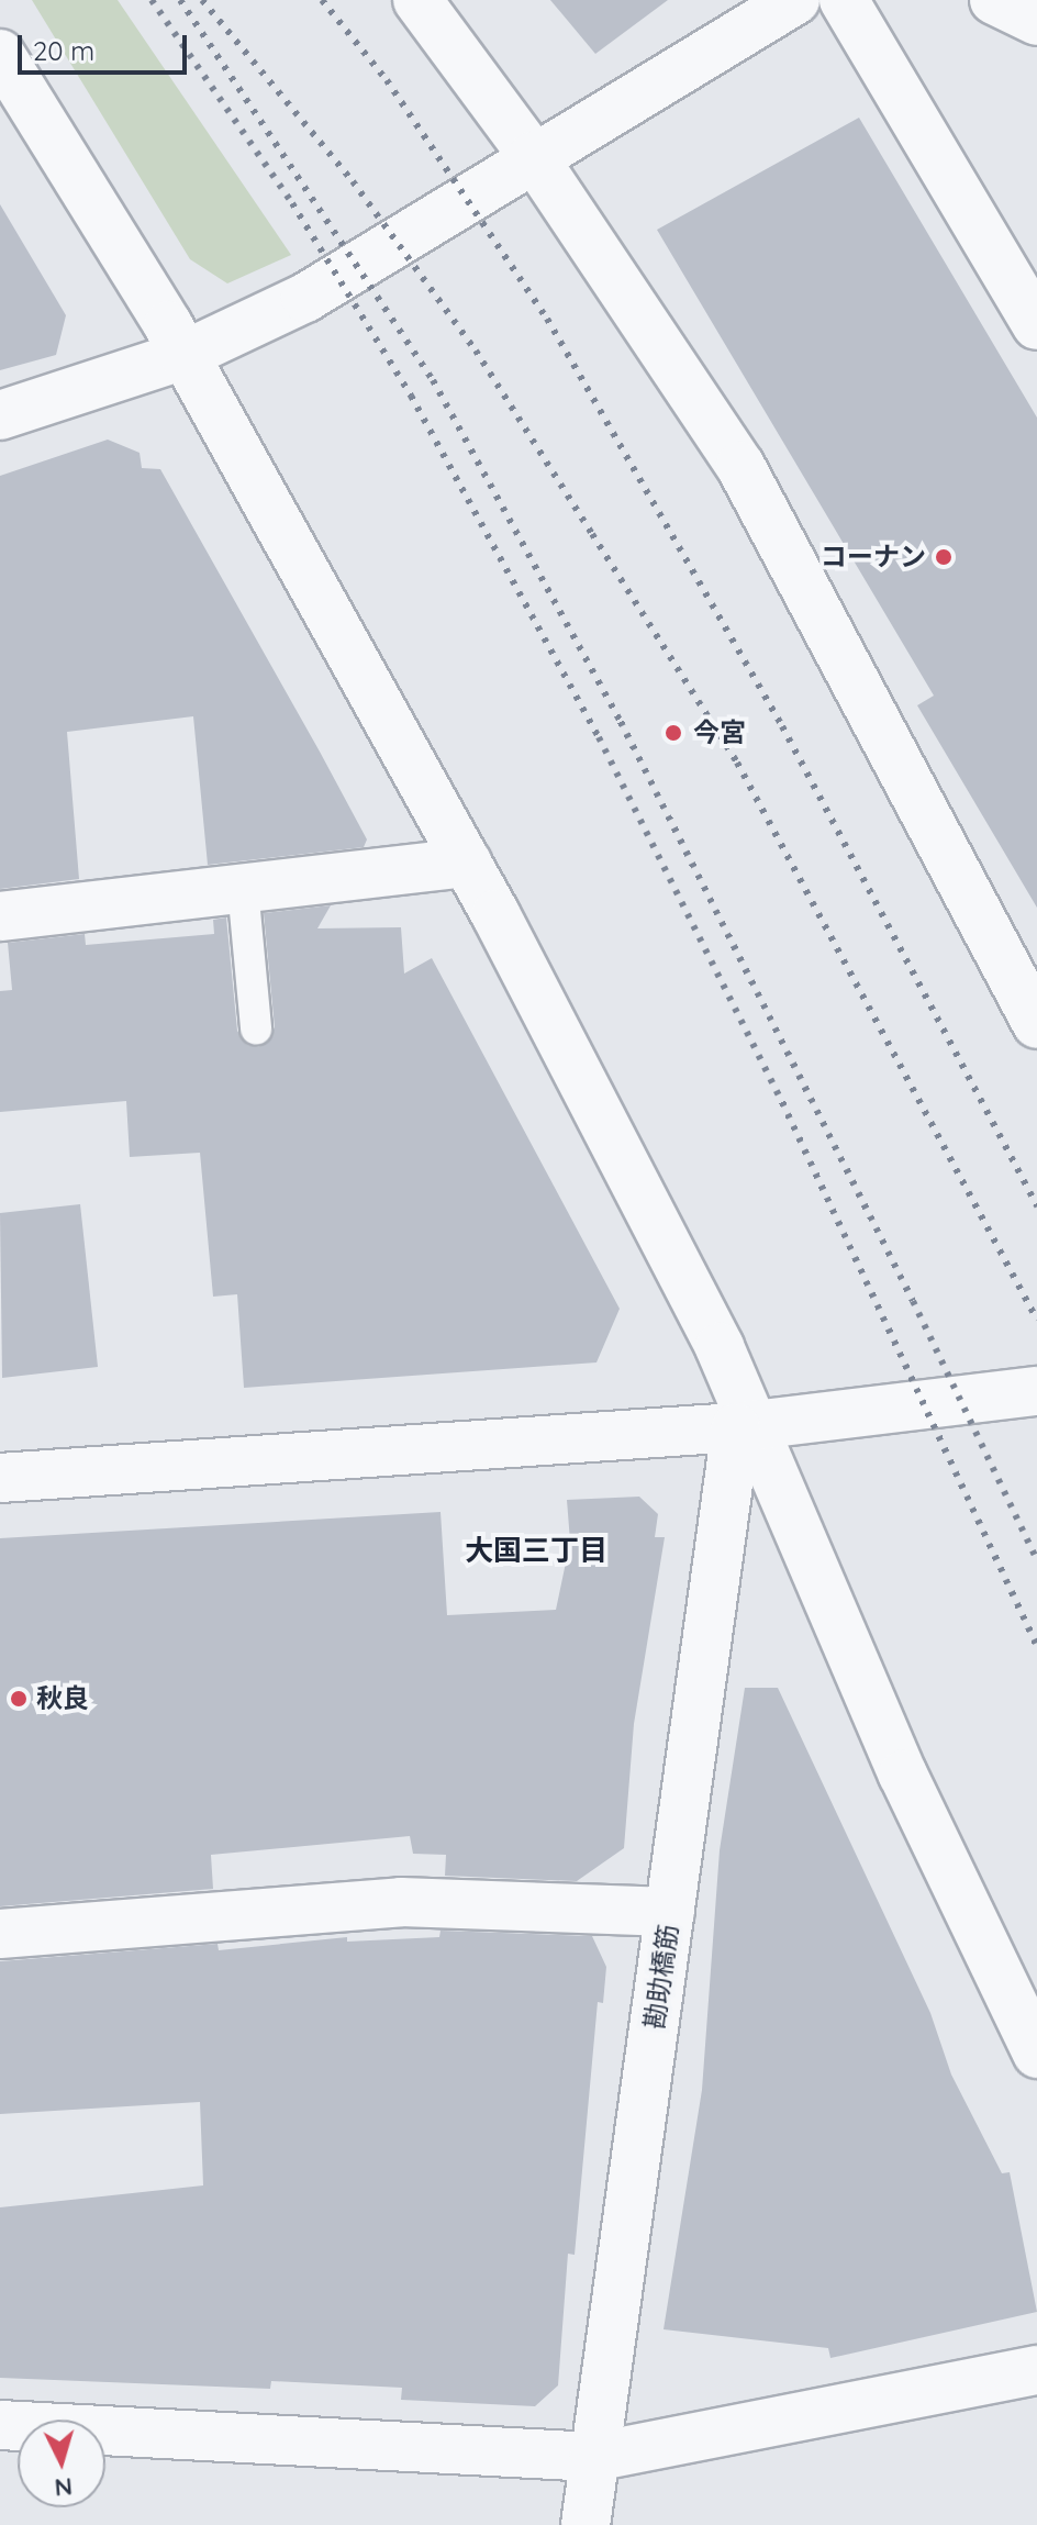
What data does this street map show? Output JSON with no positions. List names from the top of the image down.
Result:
{
  "streets": {
    "street": ["勘助橋筋"]
  },
  "districts": ["大国三丁目"],
  "places": ["コーナン", "今宮", "秋良"],
  "scale_bar": "20 m",
  "north": "bottom"
}
